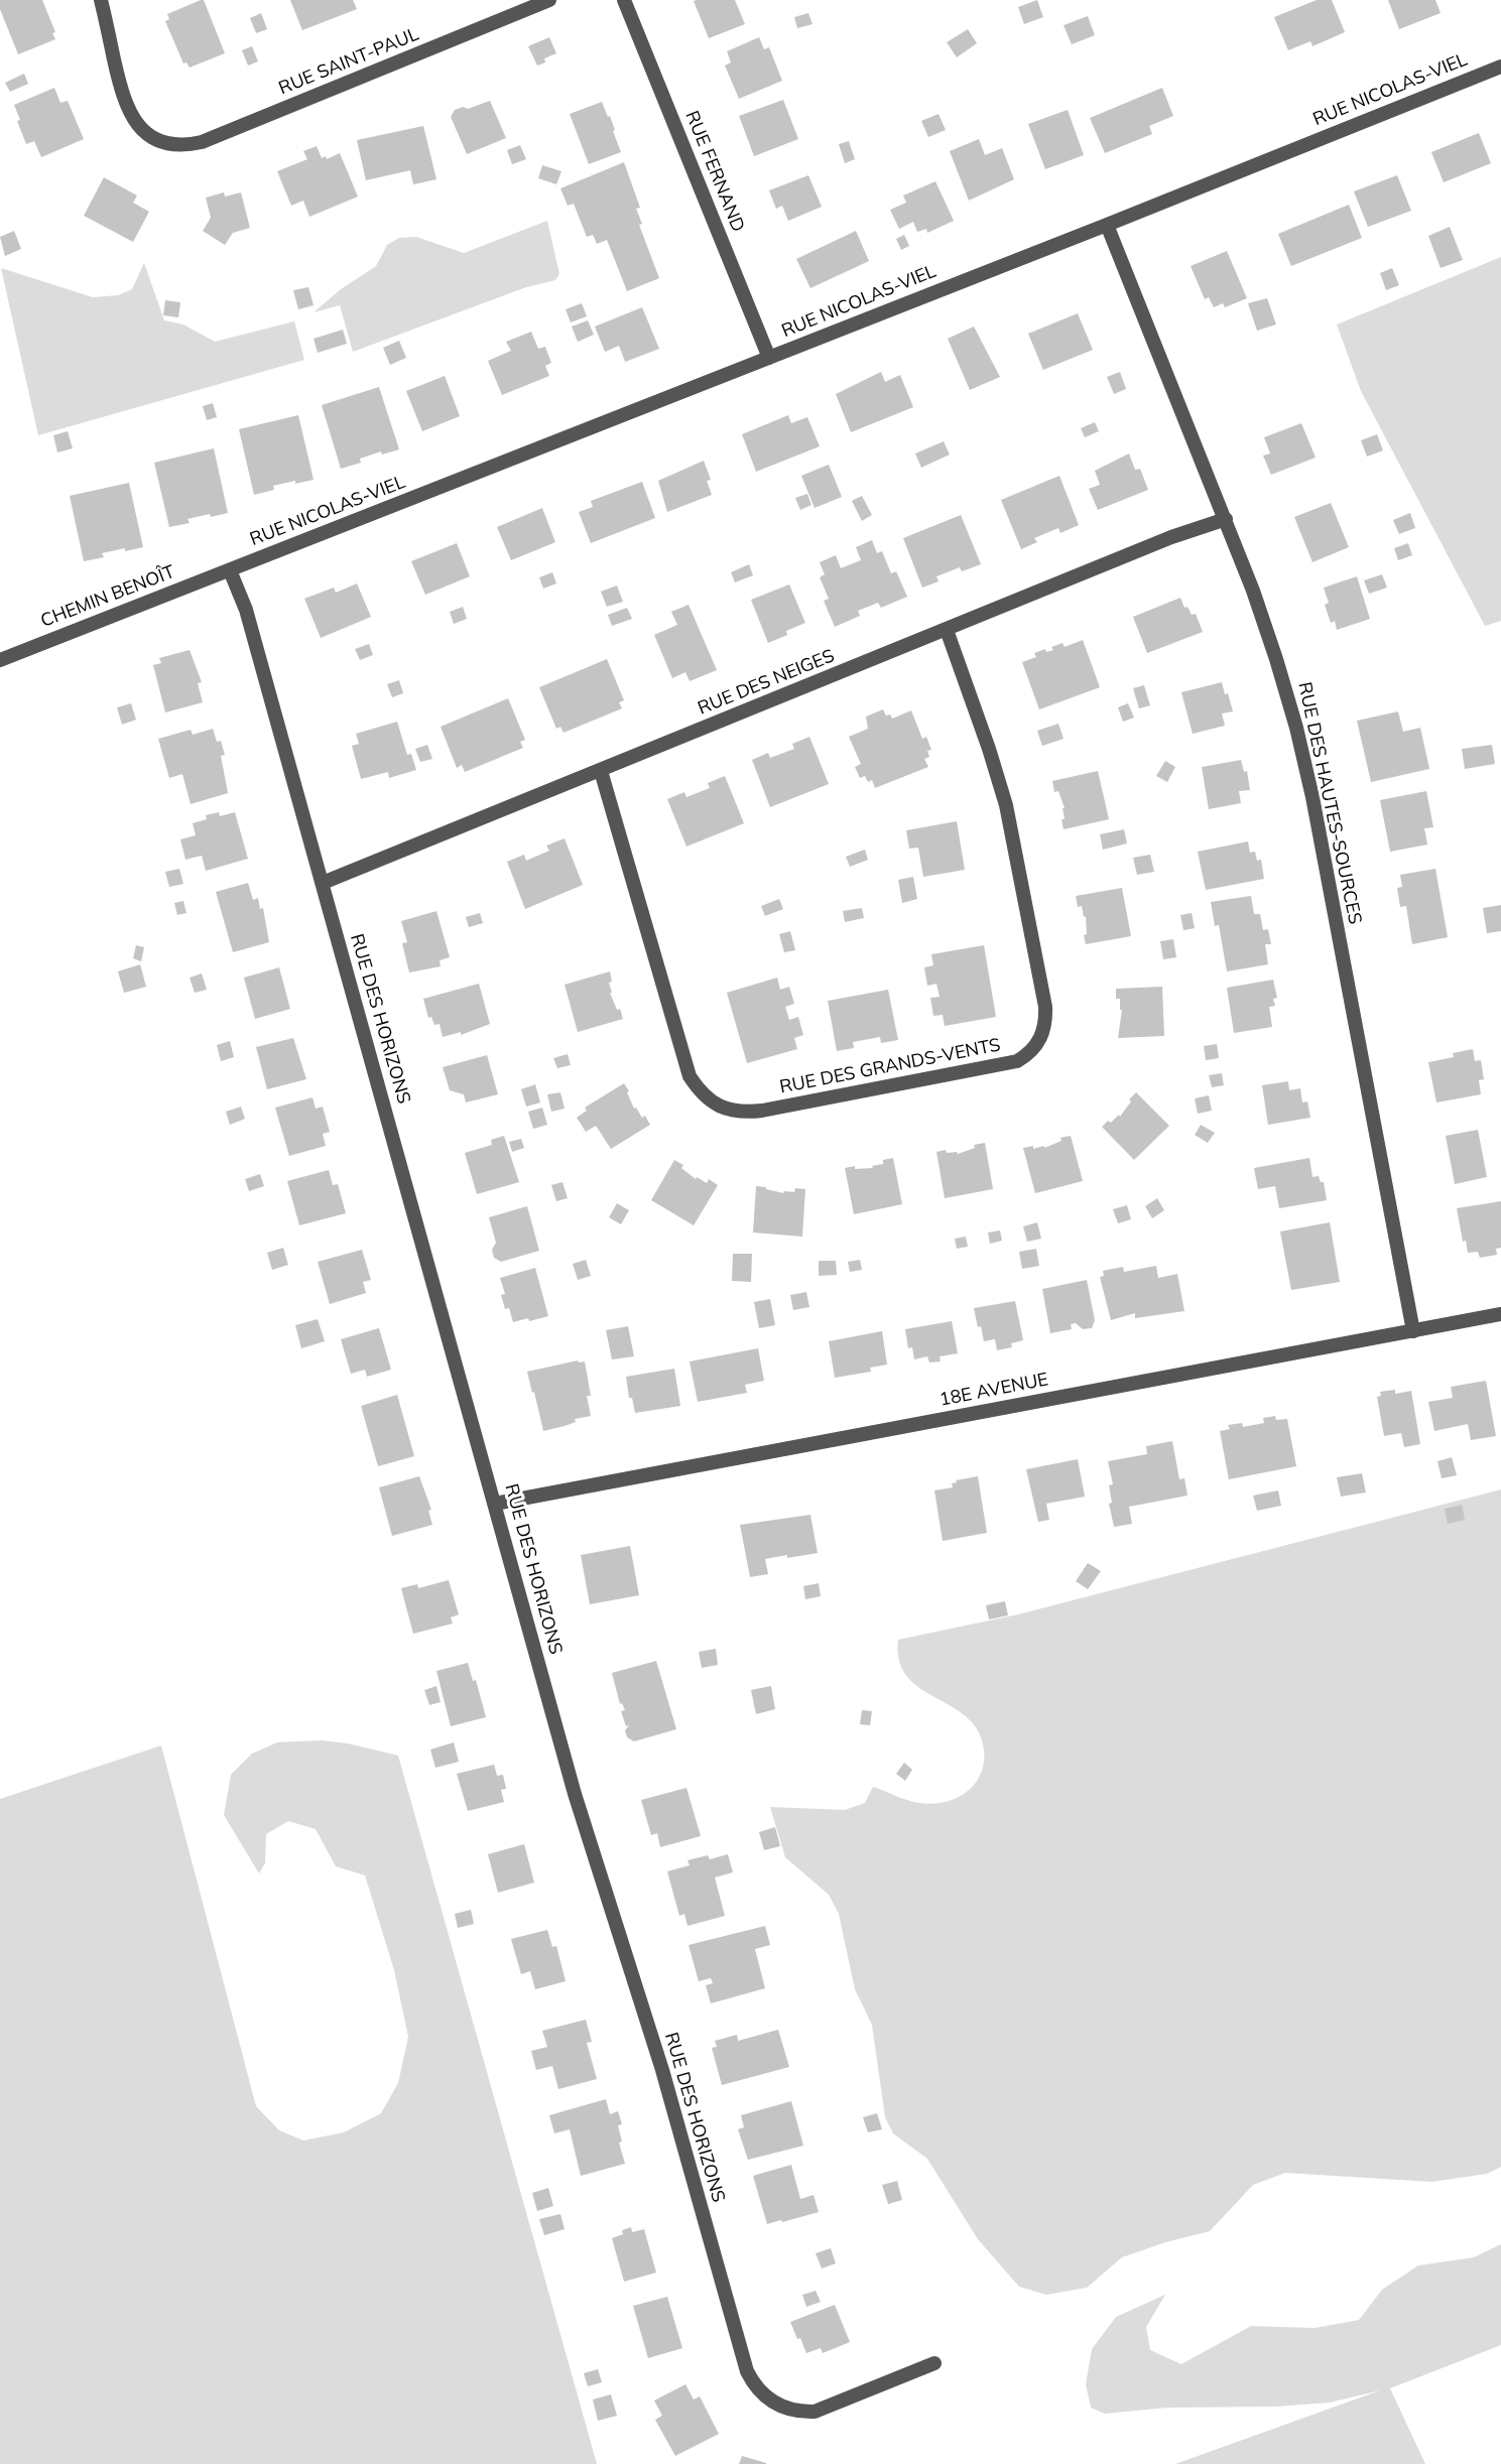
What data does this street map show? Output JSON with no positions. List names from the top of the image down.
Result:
{
  "streets": {
    "street": [
      "RUE SAINT-PAUL",
      "RUE NICOLAS-VIEL",
      "RUE FERNAND",
      "CHEMIN BENOÎT",
      "RUE DES NEIGES",
      "RUE DES HAUTES-SOURCES",
      "RUE DES HORIZONS",
      "RUE DES GRANDS-VENTS",
      "18E AVENUE"
    ]
  },
  "crossings": [
    ["RUE NICOLAS-VIEL", "RUE FERNAND"],
    ["RUE NICOLAS-VIEL", "CHEMIN BENOÎT"],
    ["RUE NICOLAS-VIEL", "RUE DES HAUTES-SOURCES"],
    ["RUE NICOLAS-VIEL", "RUE DES HORIZONS"],
    ["CHEMIN BENOÎT", "RUE DES HORIZONS"],
    ["RUE DES NEIGES", "RUE DES HAUTES-SOURCES"],
    ["RUE DES NEIGES", "RUE DES HORIZONS"],
    ["RUE DES NEIGES", "RUE DES GRANDS-VENTS"],
    ["RUE DES HAUTES-SOURCES", "18E AVENUE"],
    ["RUE DES HORIZONS", "18E AVENUE"]
  ]
}
